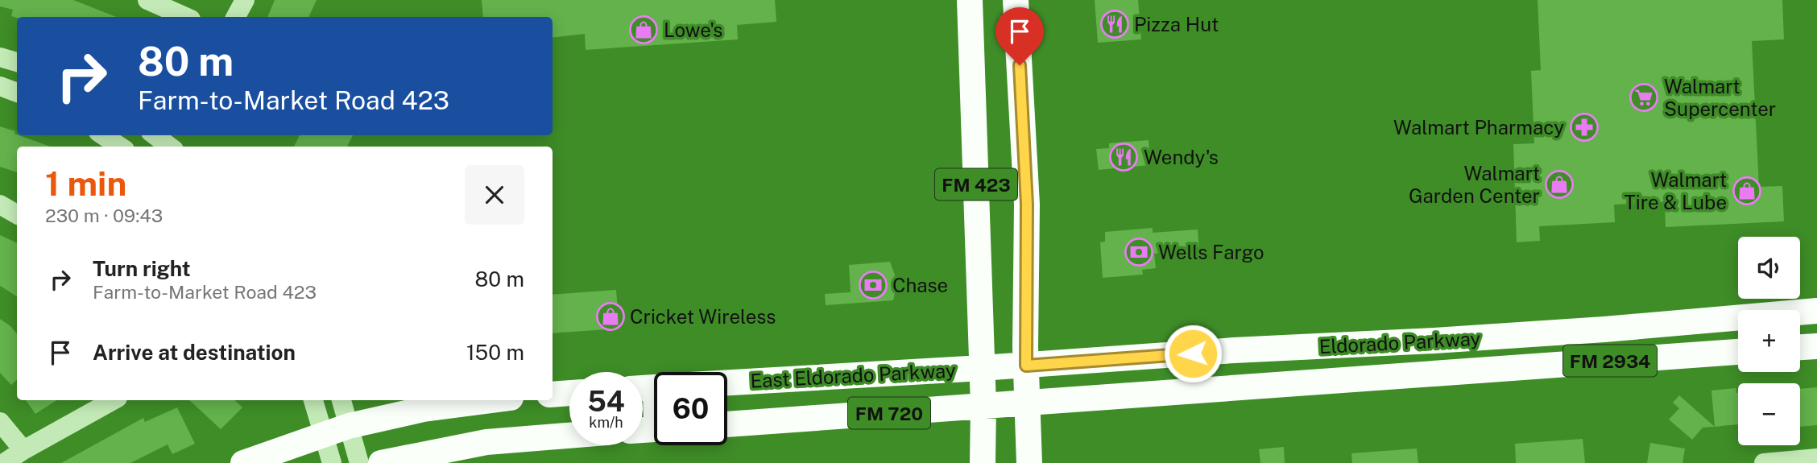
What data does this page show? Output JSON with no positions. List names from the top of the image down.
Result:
{
  "streets": {
    "main road": [
      "FM 423",
      "Eldorado Parkway",
      "FM 2934",
      "East Eldorado Parkway",
      "FM 720"
    ]
  },
  "crossings": [
    ["FM 423", "Eldorado Parkway"],
    ["FM 423", "East Eldorado Parkway"],
    ["Eldorado Parkway", "East Eldorado Parkway"]
  ],
  "places": {
    "restaurant": ["Pizza Hut", "Wendy's"],
    "shop": [
      "Lowe's",
      "Walmart Garden Center",
      "Walmart Tire & Lube",
      "Cricket Wireless"
    ],
    "supermarket": ["Walmart Supercenter"],
    "pharmacy": ["Walmart Pharmacy"],
    "bank": ["Wells Fargo", "Chase"]
  },
  "page": {
    "turn": ["80 m", "Farm-to-Market Road 423"],
    "heading": ["1 min", "230 m · 09:43"],
    "map_buttons": ["+", "−"],
    "list": [
      {
        "name": "Turn right",
        "note": "Farm-to-Market Road 423",
        "value": "80 m"
      },
      {
        "name": "Arrive at destination",
        "value": "150 m"
      }
    ],
    "speed": "54 km/h",
    "limit": "60"
  }
}
